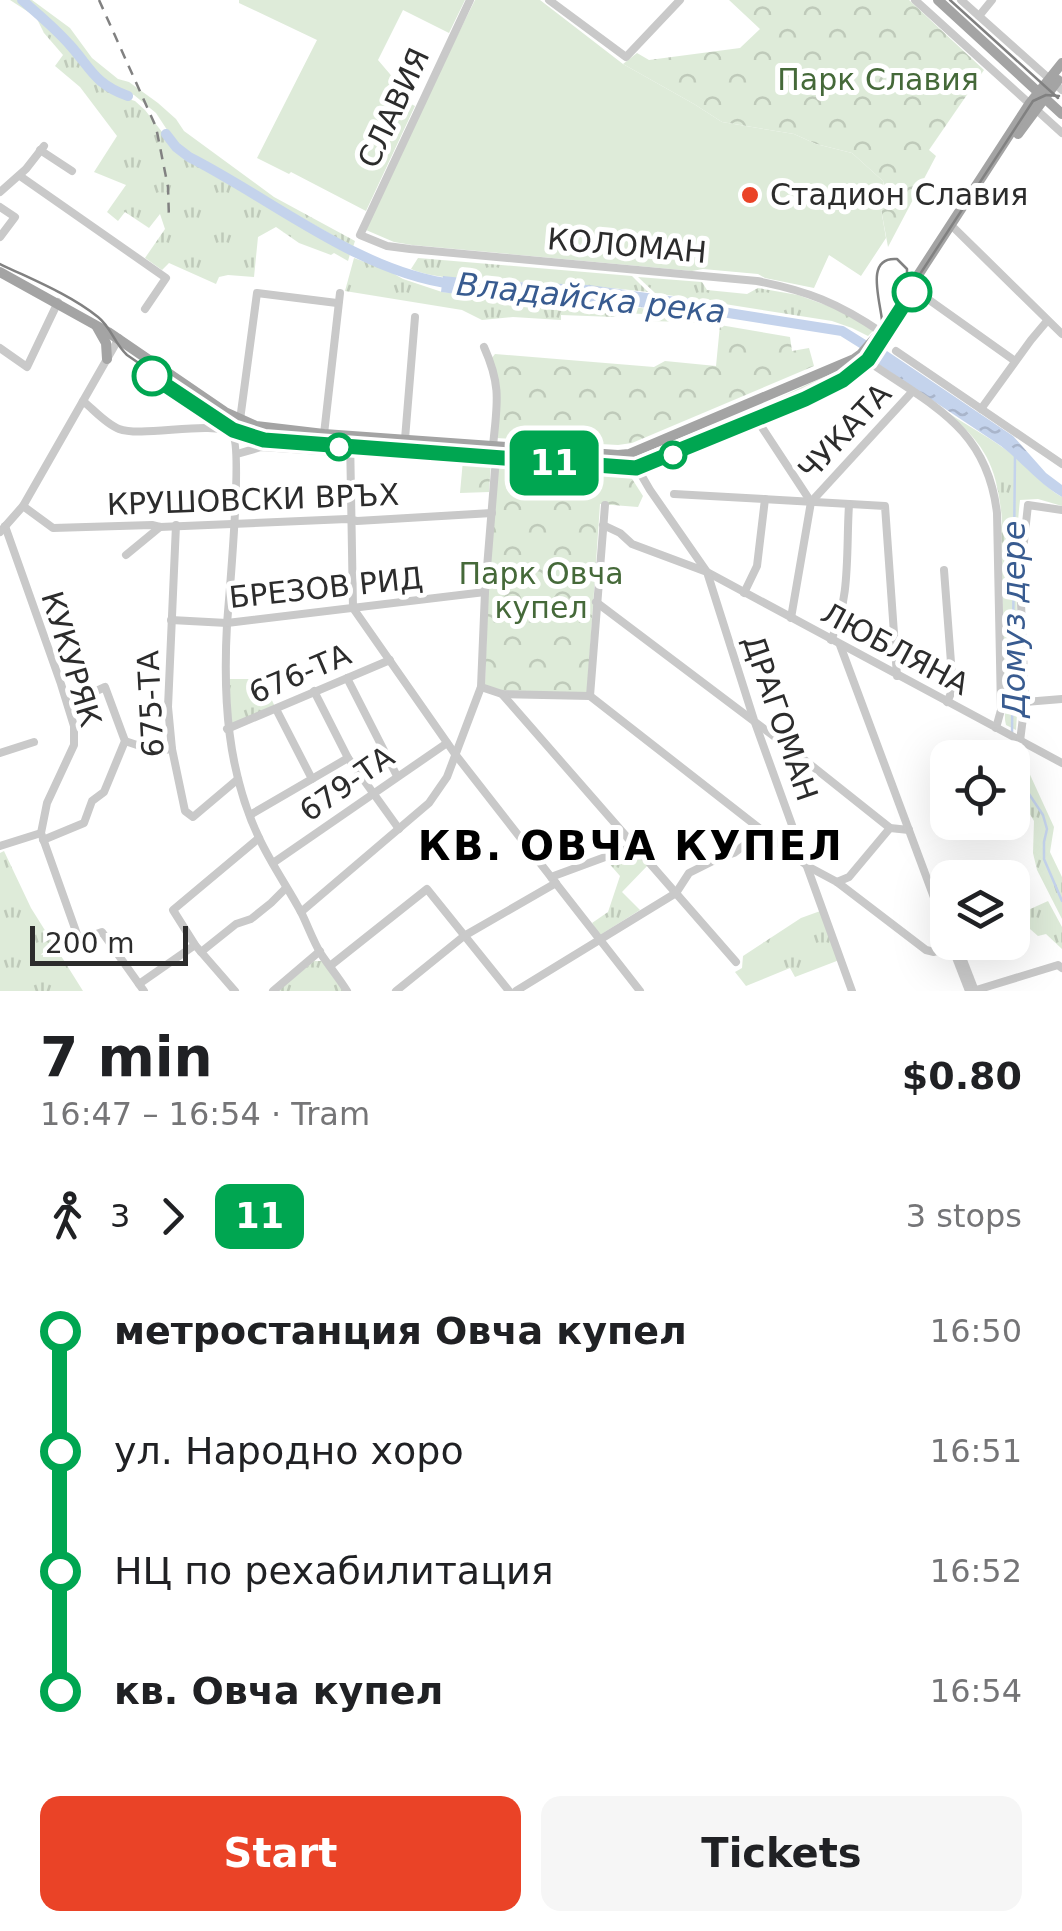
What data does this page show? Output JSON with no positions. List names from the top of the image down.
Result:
{
  "streets": {
    "street": [
      "СЛАВИЯ",
      "КОЛОМАН",
      "ЧУКАТА",
      "КРУШОВСКИ ВРЪХ",
      "БРЕЗОВ РИД",
      "ЛЮБЛЯНА",
      "КУКУРЯК",
      "676-ТА",
      "675-ТА",
      "ДРАГОМАН",
      "679-ТА"
    ]
  },
  "crossings": [
    ["СЛАВИЯ", "КОЛОМАН"],
    ["КРУШОВСКИ ВРЪХ", "675-ТА"],
    ["БРЕЗОВ РИД", "675-ТА"],
    ["ЛЮБЛЯНА", "ДРАГОМАН"]
  ],
  "districts": ["КВ. ОВЧА КУПЕЛ"],
  "water": ["Владайска река", "Домуз дере"],
  "parks": ["Парк Славия", "Парк Овча купел"],
  "places": ["Стадион Славия"],
  "lines": ["tram line 11"],
  "scale_bar": "200 m",
  "page": {
    "on_map": "11",
    "scale": "200 m",
    "heading": ["7 min", "16:47 – 16:54 · Tram", "$0.80"],
    "legs": ["3", "11", "3 stops"],
    "list": [
      {
        "name": "метростанция Овча купел",
        "value": "16:50"
      },
      {
        "name": "ул. Народно хоро",
        "value": "16:51"
      },
      {
        "name": "НЦ по рехабилитация",
        "value": "16:52"
      },
      {
        "name": "кв. Овча купел",
        "value": "16:54"
      }
    ],
    "buttons": ["Start", "Tickets"]
  }
}
